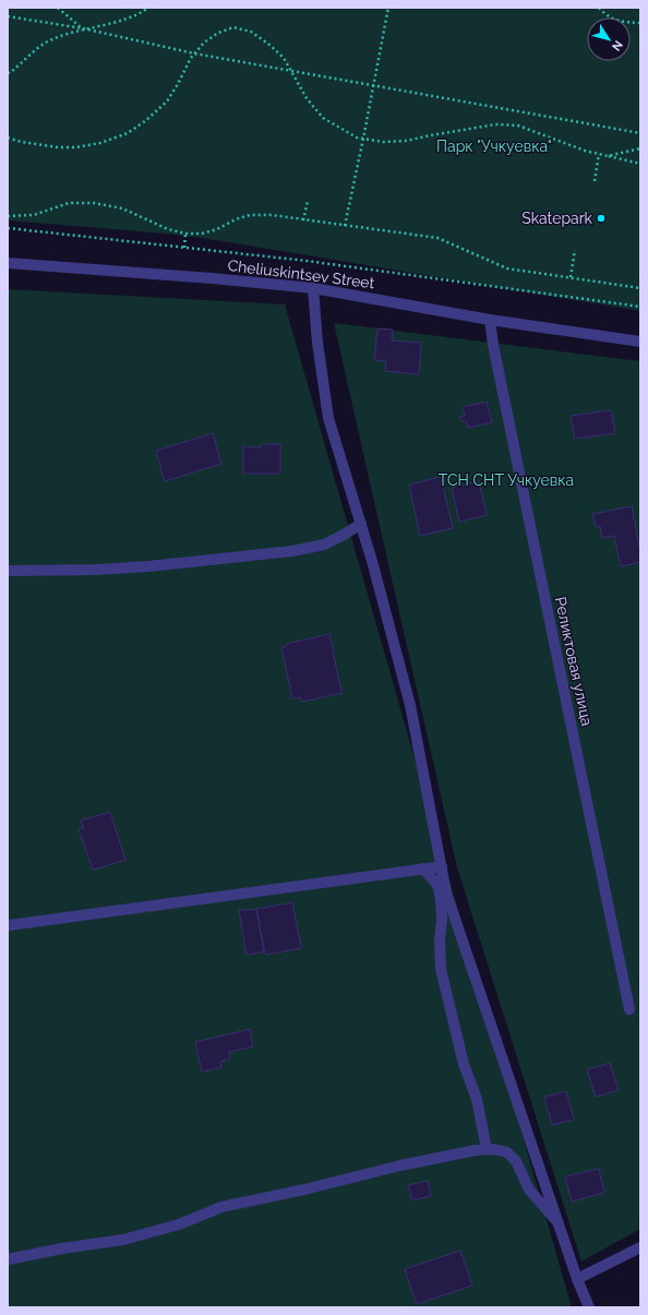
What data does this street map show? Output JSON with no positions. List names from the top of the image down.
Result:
{
  "streets": {
    "street": ["Cheliuskintsev Street", "Реликтовая улица"]
  },
  "crossings": [
    ["Cheliuskintsev Street", "Реликтовая улица"]
  ],
  "parks": ["Парк \"Учкуевка\"", "ТСН СНТ Учкуевка"],
  "places": ["Skatepark"],
  "north": "bottom right"
}
